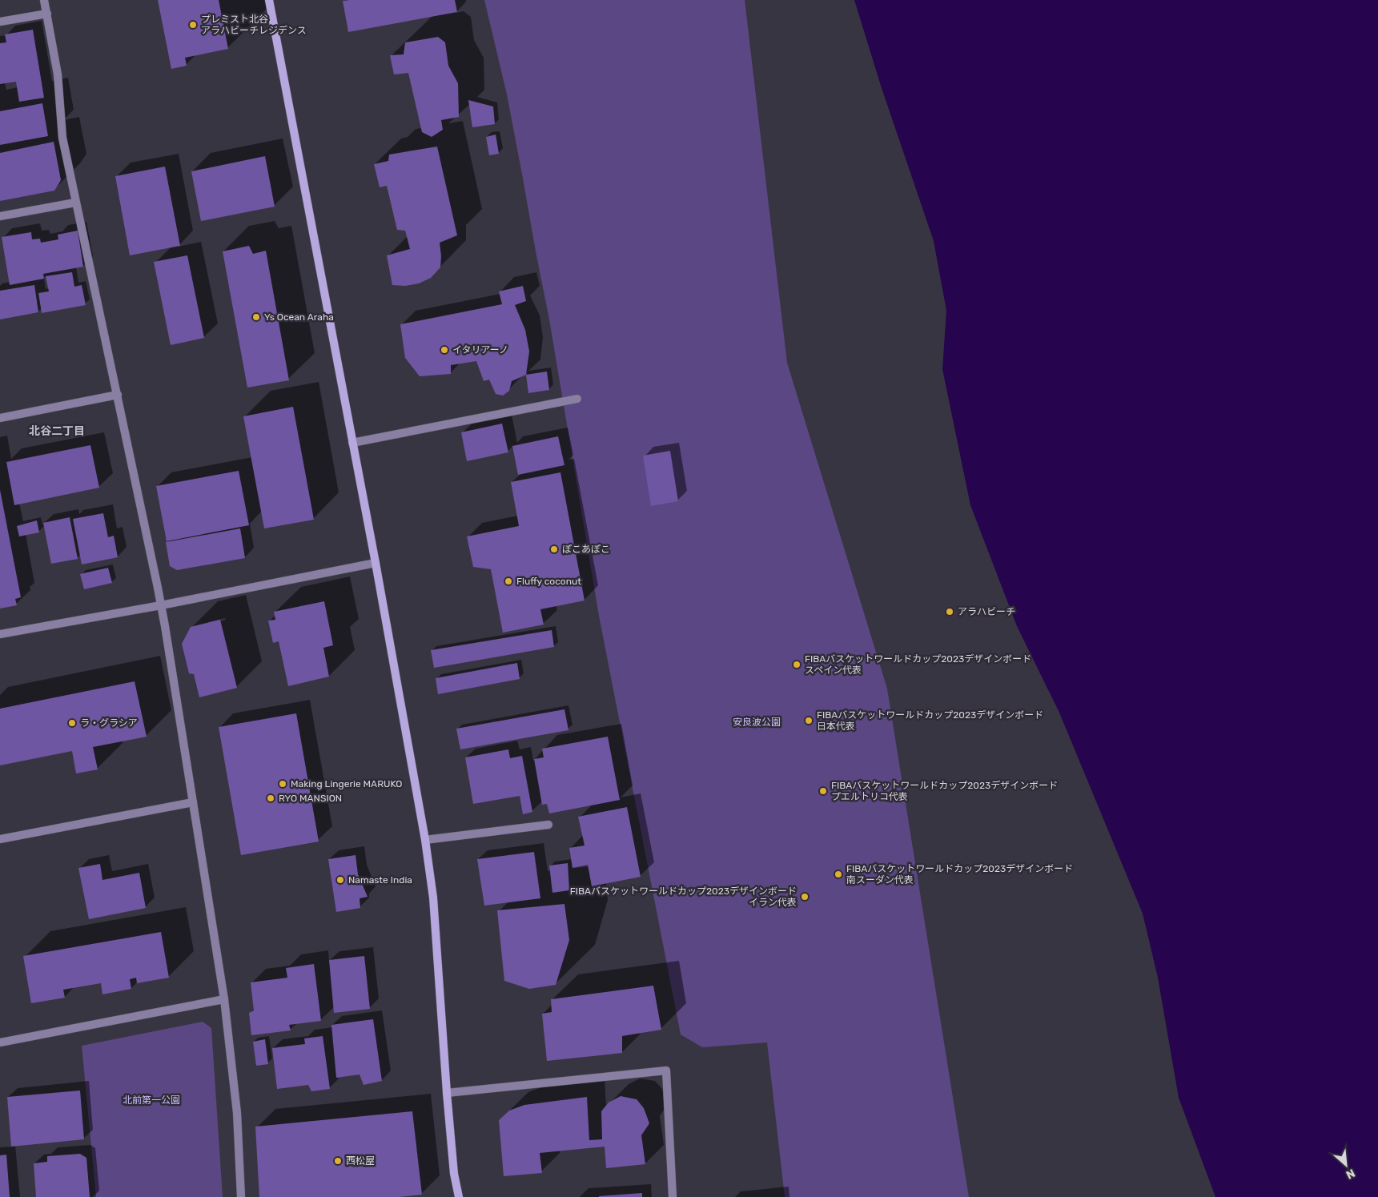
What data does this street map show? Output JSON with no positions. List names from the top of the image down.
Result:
{
  "districts": ["北谷二丁目"],
  "parks": ["安良波公園", "北前第一公園"],
  "places": [
    "プレミスト北谷 アラハビーチレジデンス",
    "Ys Ocean Araha",
    "イタリアーノ",
    "ぽこあぽこ",
    "Fluffy coconut",
    "アラハビーチ",
    "FIBAバスケットワールドカップ2023デザインボード スペイン代表",
    "FIBAバスケットワールドカップ2023デザインボード 日本代表",
    "ラ・グラシア",
    "Making Lingerie MARUKO",
    "FIBAバスケットワールドカップ2023デザインボード プエルトリコ代表",
    "RYO MANSION",
    "FIBAバスケットワールドカップ2023デザインボード 南スーダン代表",
    "Namaste India",
    "FIBAバスケットワールドカップ2023デザインボード イラン代表",
    "西松屋"
  ],
  "north": "bottom right"
}
